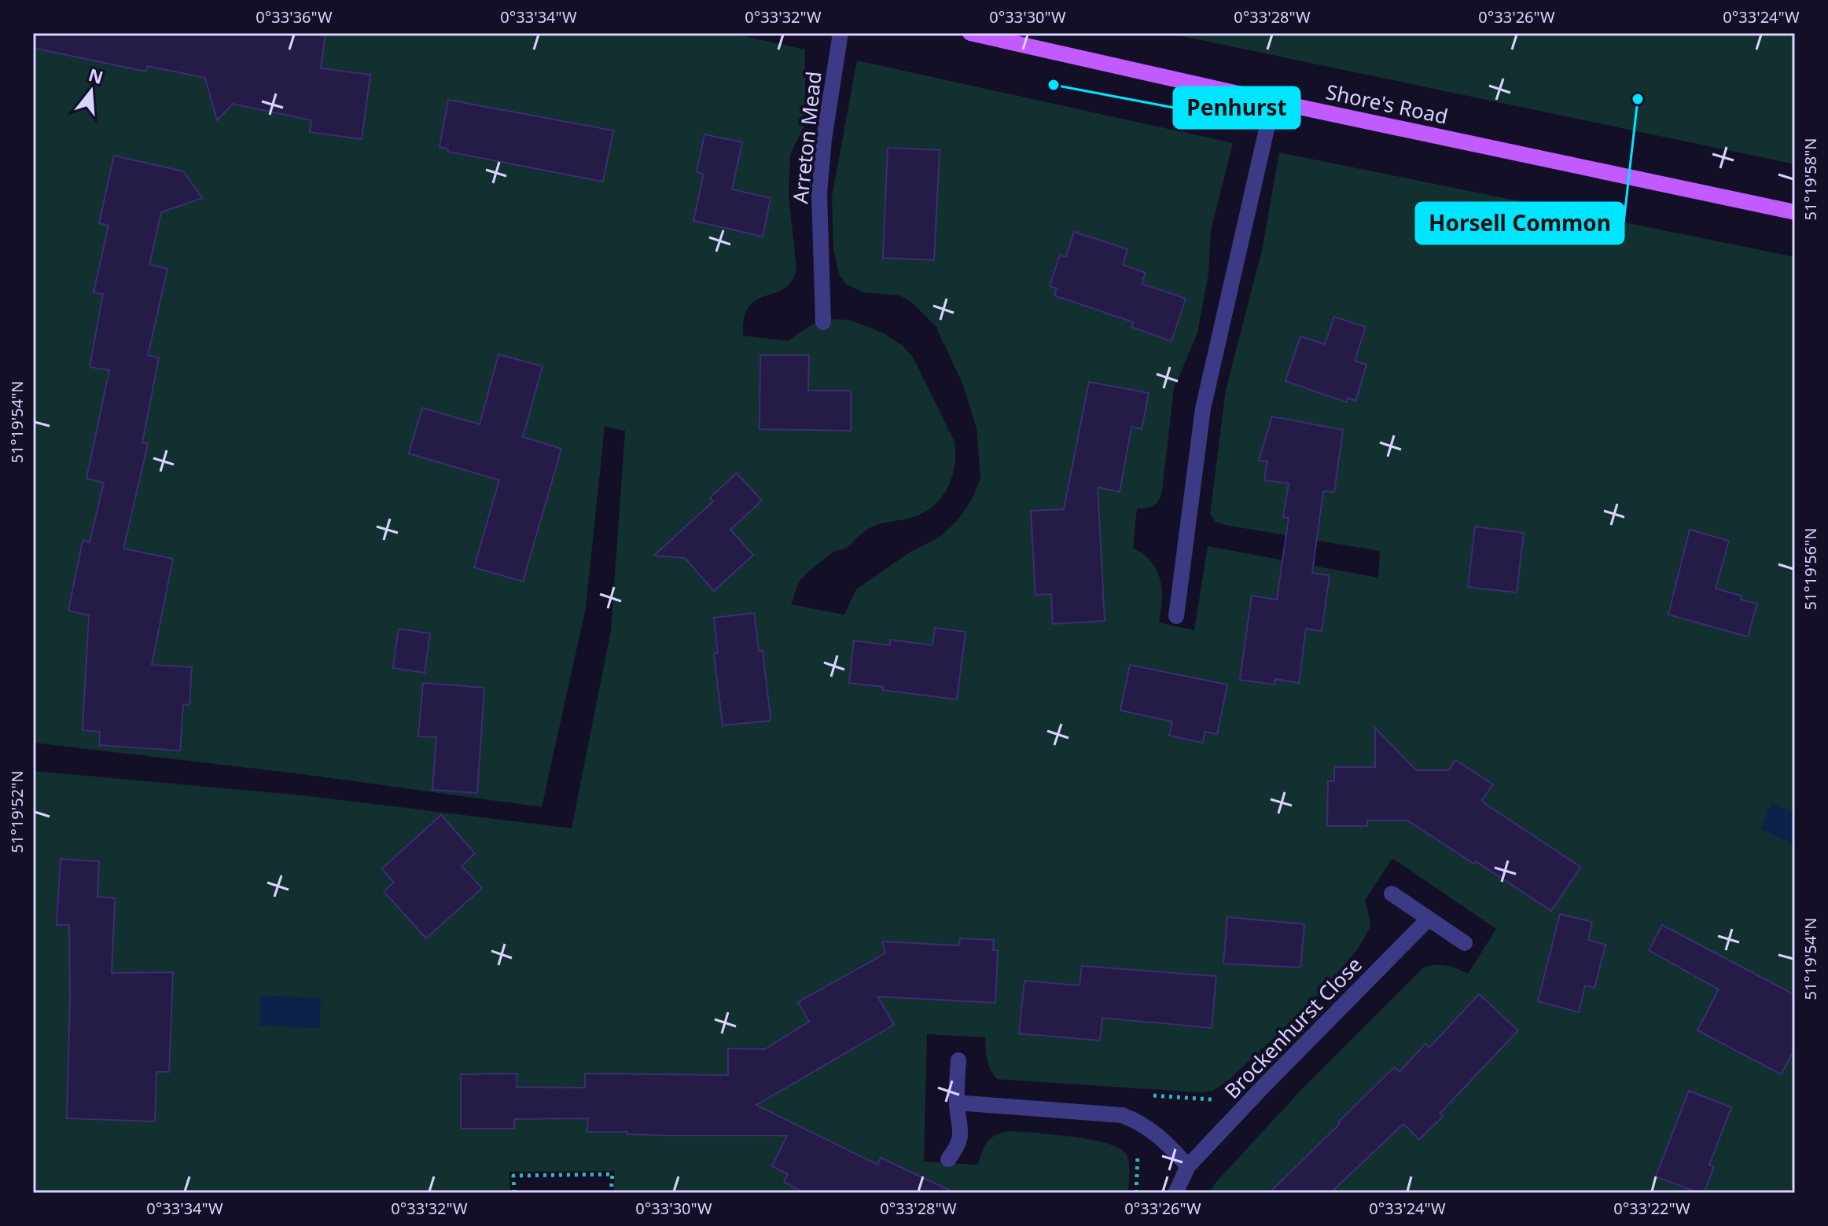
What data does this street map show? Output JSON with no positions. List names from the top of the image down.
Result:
{
  "streets": {
    "main road": ["Shore's Road"],
    "street": ["Arreton Mead", "Brockenhurst Close"]
  },
  "places": ["Penhurst", "Horsell Common"],
  "north": "top",
  "coordinates": [
    "0°33'36\"W",
    "0°33'34\"W",
    "0°33'32\"W",
    "0°33'30\"W",
    "0°33'28\"W",
    "0°33'26\"W",
    "0°33'24\"W",
    "51°19'58\"N",
    "51°19'54\"N",
    "51°19'56\"N",
    "51°19'52\"N",
    "0°33'22\"W"
  ]
}
